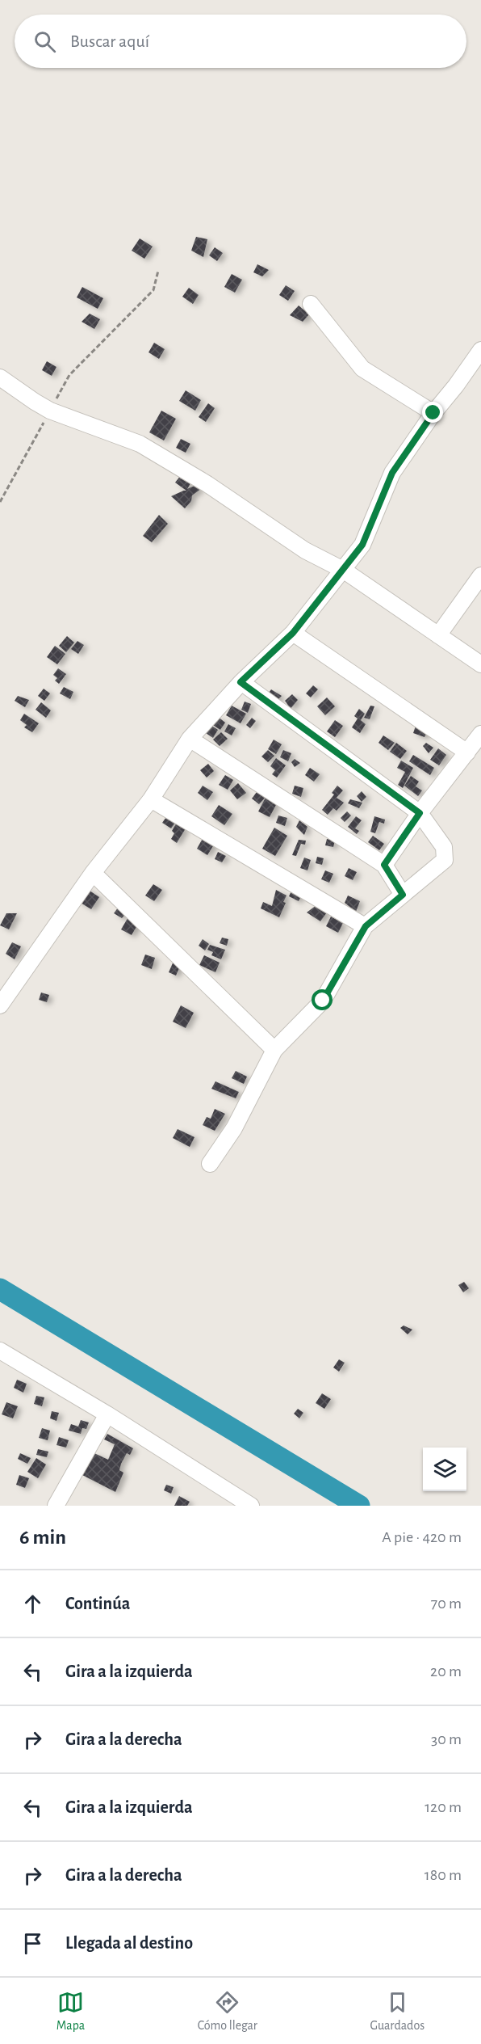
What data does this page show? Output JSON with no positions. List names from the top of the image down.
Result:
{
  "page": {
    "search": "Buscar aquí",
    "heading": ["6 min", "A pie · 420 m"],
    "list": [
      ["Continúa", "70 m"],
      ["Gira a la izquierda", "20 m"],
      ["Gira a la derecha", "30 m"],
      ["Gira a la izquierda", "120 m"],
      ["Gira a la derecha", "180 m"],
      "Llegada al destino"
    ],
    "nav": ["Mapa", "Cómo llegar", "Guardados"]
  }
}
